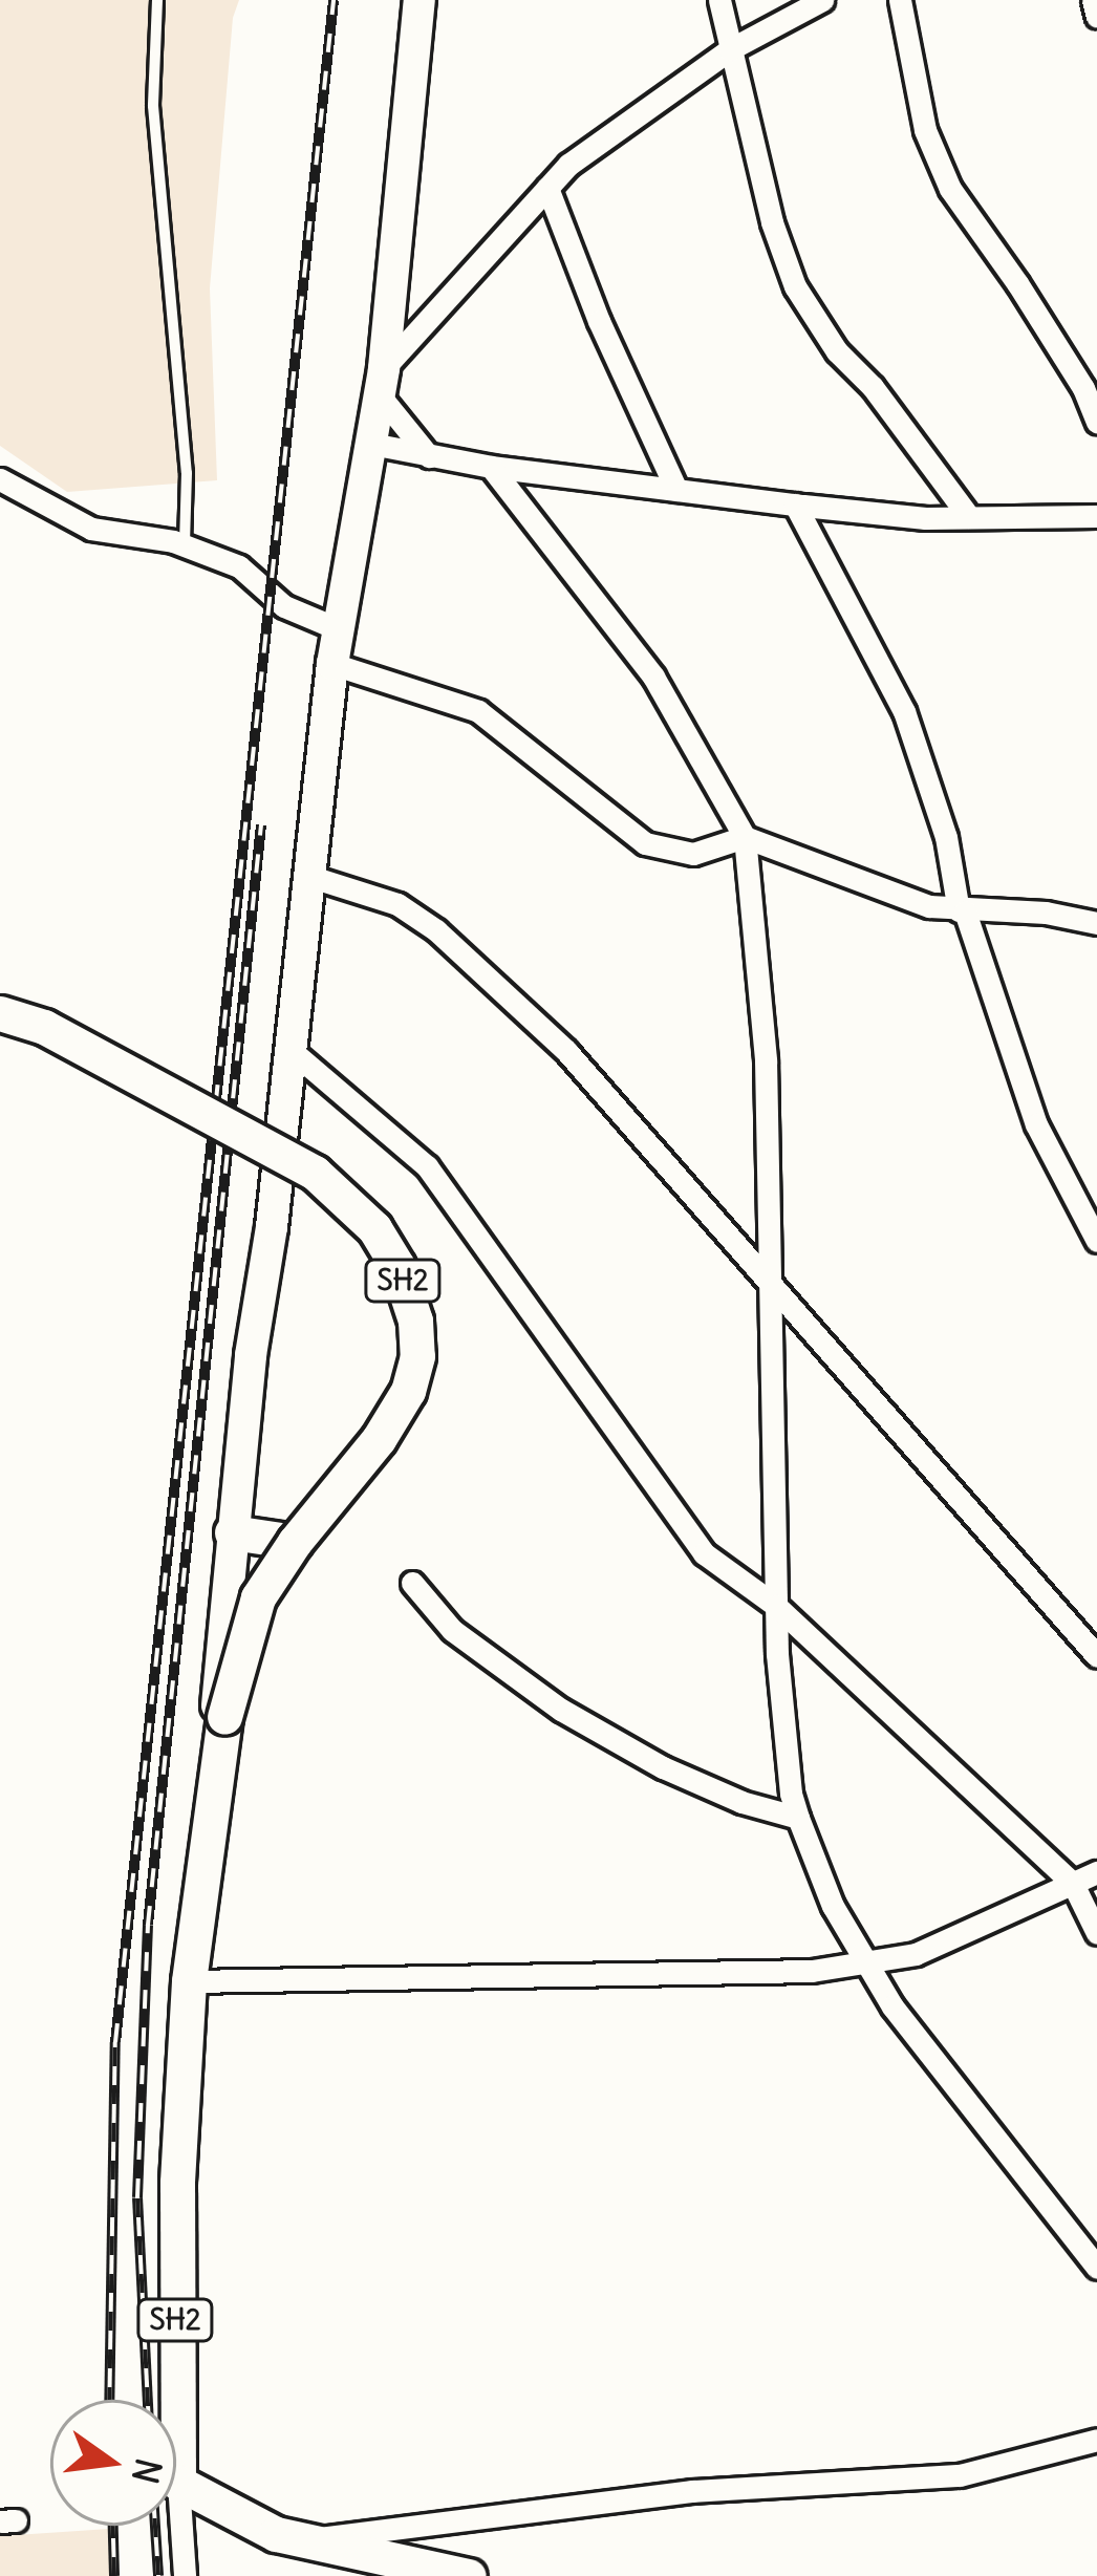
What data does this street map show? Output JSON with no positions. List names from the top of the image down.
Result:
{
  "streets": {
    "main road": ["SH2"]
  },
  "north": "right"
}
